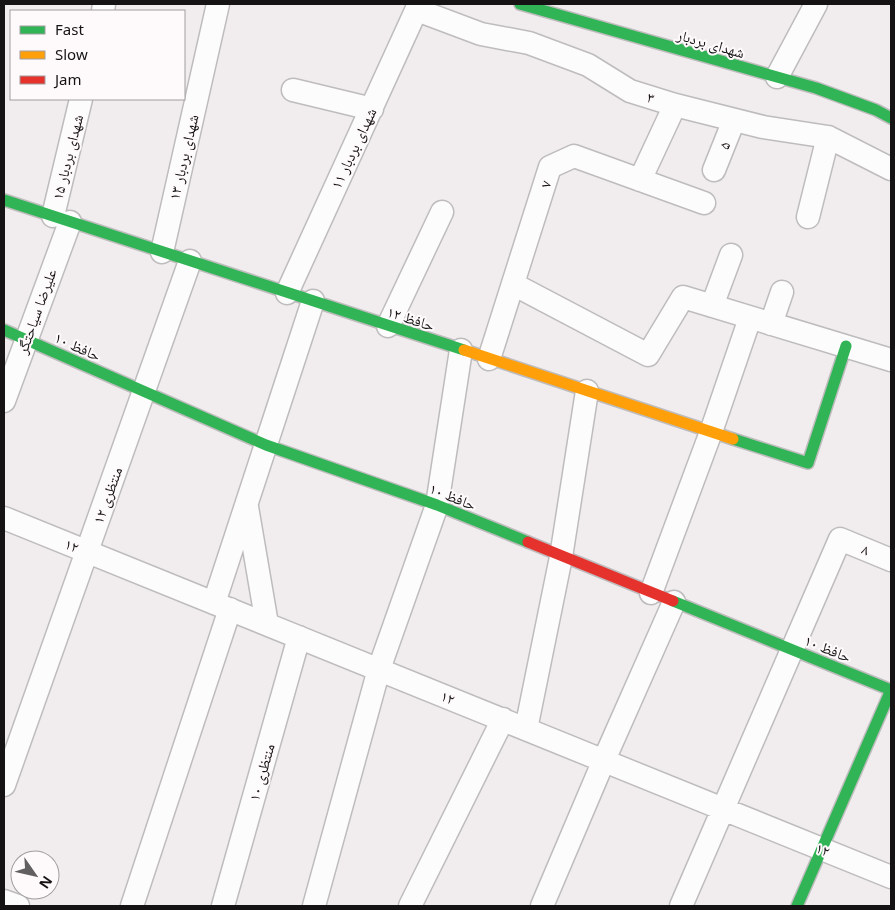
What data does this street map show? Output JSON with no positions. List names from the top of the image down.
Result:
{
  "streets": {
    "street": [
      "شهدای بردبار",
      "۳",
      "۵",
      "شهدای بردبار ۱۱",
      "شهدای بردبار ۱۵",
      "شهدای بردبار ۱۳",
      "۷",
      "علیرضا سیاحتگر",
      "حافظ ۱۲",
      "حافظ ۱۰",
      "منتظری ۱۲",
      "۱۲",
      "۸",
      "منتظری ۱۰"
    ]
  },
  "crossings": [
    ["۳", "۵"],
    ["۳", "شهدای بردبار ۱۱"],
    ["شهدای بردبار ۱۱", "حافظ ۱۲"],
    ["شهدای بردبار ۱۵", "علیرضا سیاحتگر"],
    ["شهدای بردبار ۱۵", "حافظ ۱۲"],
    ["شهدای بردبار ۱۳", "حافظ ۱۲"],
    ["۷", "حافظ ۱۲"],
    ["علیرضا سیاحتگر", "حافظ ۱۲"],
    ["علیرضا سیاحتگر", "حافظ ۱۰"],
    ["حافظ ۱۲", "منتظری ۱۲"],
    ["حافظ ۱۰", "منتظری ۱۲"],
    ["حافظ ۱۰", "۸"],
    ["منتظری ۱۲", "۱۲"],
    ["۱۲", "منتظری ۱۰"]
  ],
  "legend": ["Fast", "Slow", "Jam"],
  "north": "bottom right"
}
